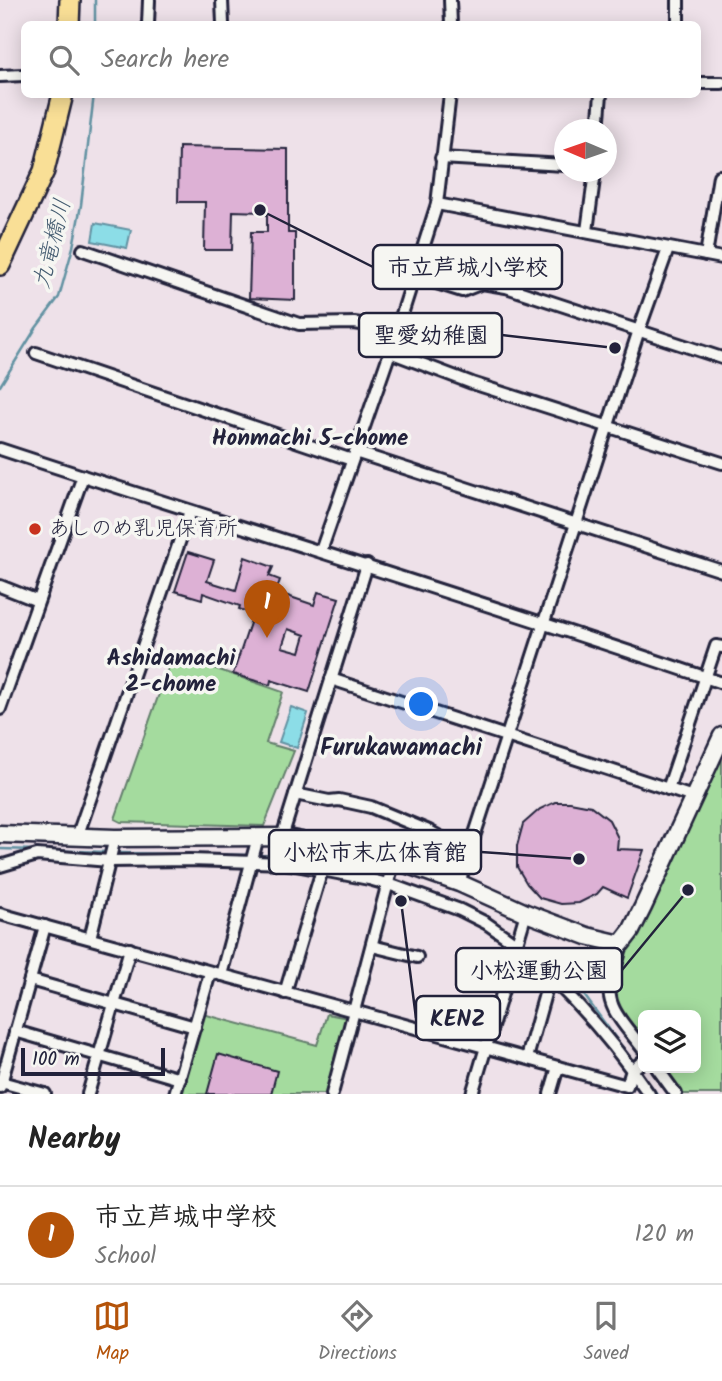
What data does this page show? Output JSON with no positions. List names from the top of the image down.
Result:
{
  "districts": ["Honmachi 5-chome", "Ashidamachi 2-chome", "Furukawamachi"],
  "water": ["九竜橋川"],
  "places": [
    "市立芦城小学校",
    "聖愛幼稚園",
    "あしのめ乳児保育所",
    "小松市末広体育館",
    "小松運動公園",
    "KENZ"
  ],
  "scale_bar": "100 m",
  "north": "left",
  "page": {
    "search": "Search here",
    "pins": "1",
    "scale": "100 m",
    "heading": "Nearby",
    "list": [
      {
        "mark": "1",
        "name": "市立芦城中学校",
        "note": "School",
        "value": "120 m"
      }
    ],
    "nav": ["Map", "Directions", "Saved"]
  }
}
